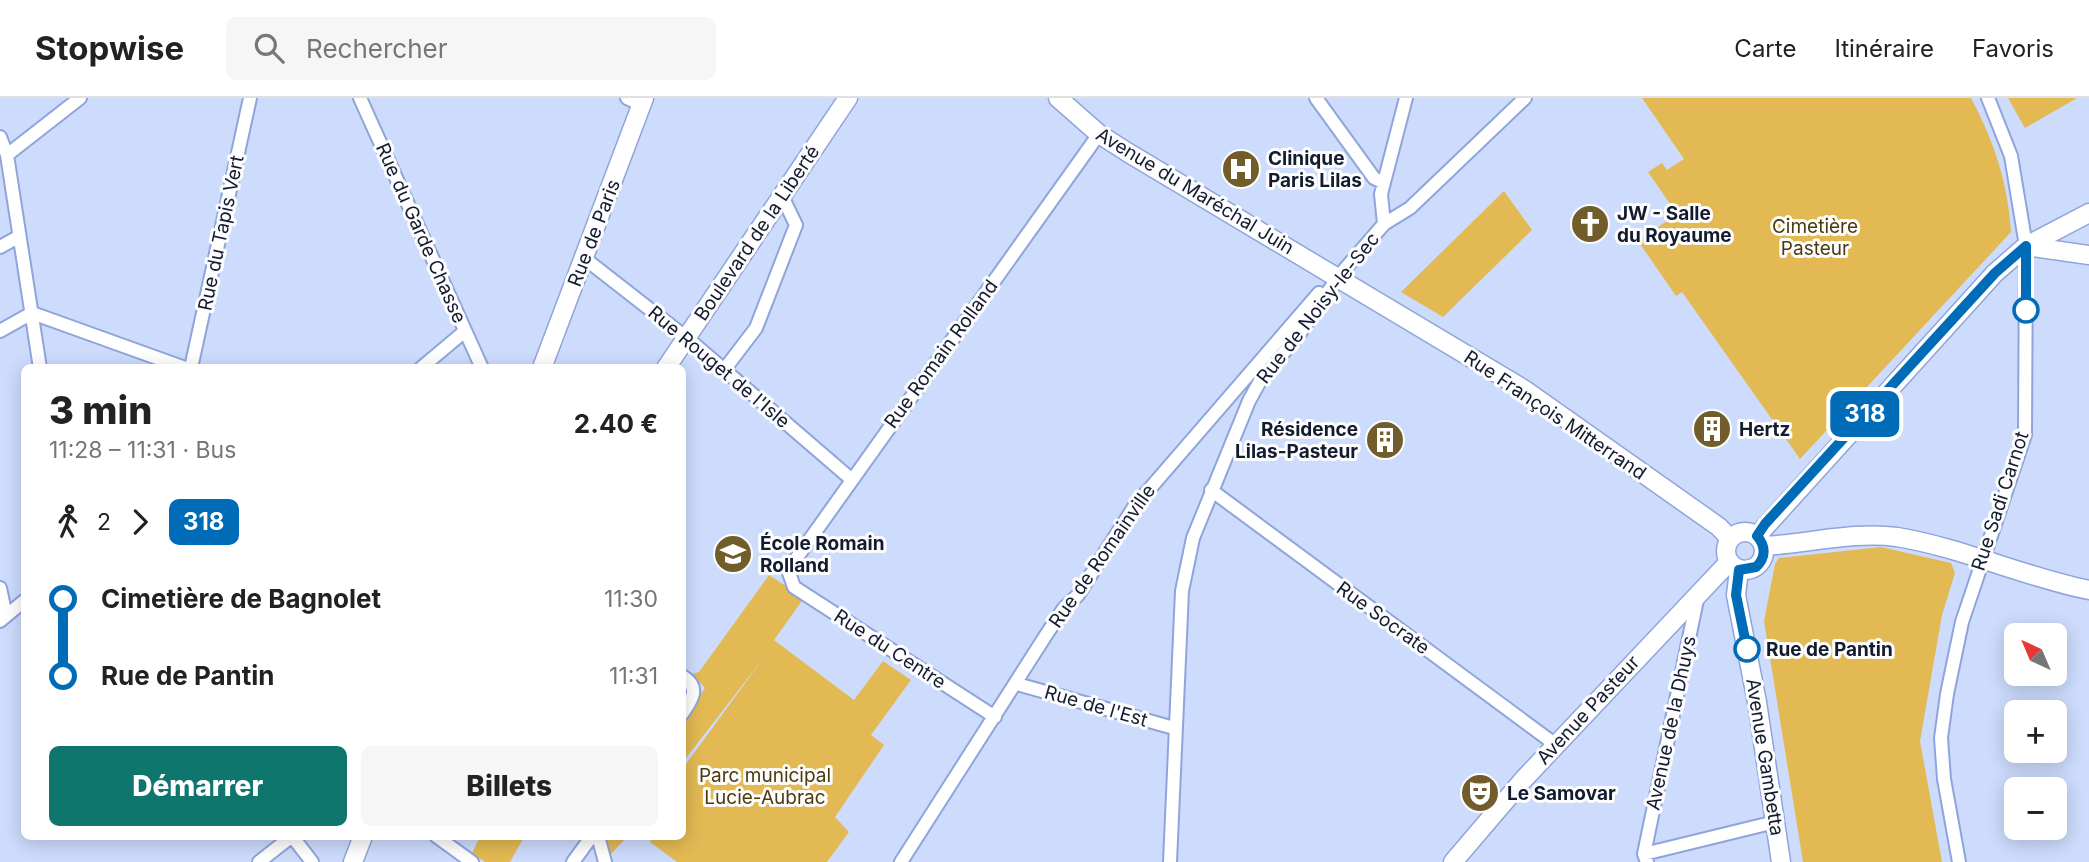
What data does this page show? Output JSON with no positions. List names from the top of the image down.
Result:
{
  "streets": {
    "main road": [
      "Avenue du Maréchal Juin",
      "Rue de Paris",
      "Boulevard de la Liberté",
      "Rue François Mitterrand",
      "Avenue Pasteur",
      "Avenue Gambetta"
    ],
    "street": [
      "Rue du Tapis Vert",
      "Rue du Garde Chasse",
      "Rue de Noisy-le-Sec",
      "Rue Romain Rolland",
      "Rue Rouget de l'Isle",
      "Rue Sadi Carnot",
      "Rue de Romainville",
      "Rue Socrate",
      "Rue du Centre",
      "Rue de l'Est",
      "Avenue de la Dhuys"
    ]
  },
  "crossings": [
    ["Avenue du Maréchal Juin", "Rue de Noisy-le-Sec"],
    ["Avenue du Maréchal Juin", "Rue Romain Rolland"],
    ["Avenue du Maréchal Juin", "Rue François Mitterrand"],
    ["Avenue du Maréchal Juin", "Rue de Romainville"],
    ["Rue de Paris", "Rue Rouget de l'Isle"],
    ["Boulevard de la Liberté", "Rue Rouget de l'Isle"],
    ["Rue de Noisy-le-Sec", "Rue François Mitterrand"],
    ["Rue de Noisy-le-Sec", "Rue de Romainville"],
    ["Rue de Noisy-le-Sec", "Rue Socrate"],
    ["Rue de Noisy-le-Sec", "Rue de l'Est"],
    ["Rue Romain Rolland", "Rue Rouget de l'Isle"],
    ["Rue Romain Rolland", "Rue du Centre"],
    ["Rue François Mitterrand", "Rue de Romainville"],
    ["Rue François Mitterrand", "Avenue Pasteur"],
    ["Rue François Mitterrand", "Avenue Gambetta"],
    ["Rue de Romainville", "Rue du Centre"],
    ["Rue de Romainville", "Rue de l'Est"],
    ["Rue Socrate", "Avenue Pasteur"],
    ["Avenue Pasteur", "Avenue de la Dhuys"],
    ["Avenue Pasteur", "Avenue Gambetta"]
  ],
  "parks": ["Cimetière Pasteur", "Parc municipal Lucie-Aubrac"],
  "places": {
    "hospital": ["Clinique Paris Lilas"],
    "church": ["JW - Salle du Royaume"],
    "building": ["Hertz", "Résidence Lilas-Pasteur"],
    "school or university": ["École Romain Rolland"],
    "other": ["Rue de Pantin"],
    "theatre": ["Le Samovar"]
  },
  "lines": ["bus line 318"],
  "north": "top left",
  "page": {
    "header": "Stopwise",
    "search": "Rechercher",
    "nav": ["Carte", "Itinéraire", "Favoris"],
    "on_map": "318",
    "heading": ["3 min", "11:28 – 11:31 · Bus", "2.40 €"],
    "legs": ["2", "318"],
    "list": [
      {
        "name": "Cimetière de Bagnolet",
        "value": "11:30"
      },
      {
        "name": "Rue de Pantin",
        "value": "11:31"
      }
    ],
    "map_buttons": ["+", "−"],
    "buttons": ["Démarrer", "Billets"]
  }
}
